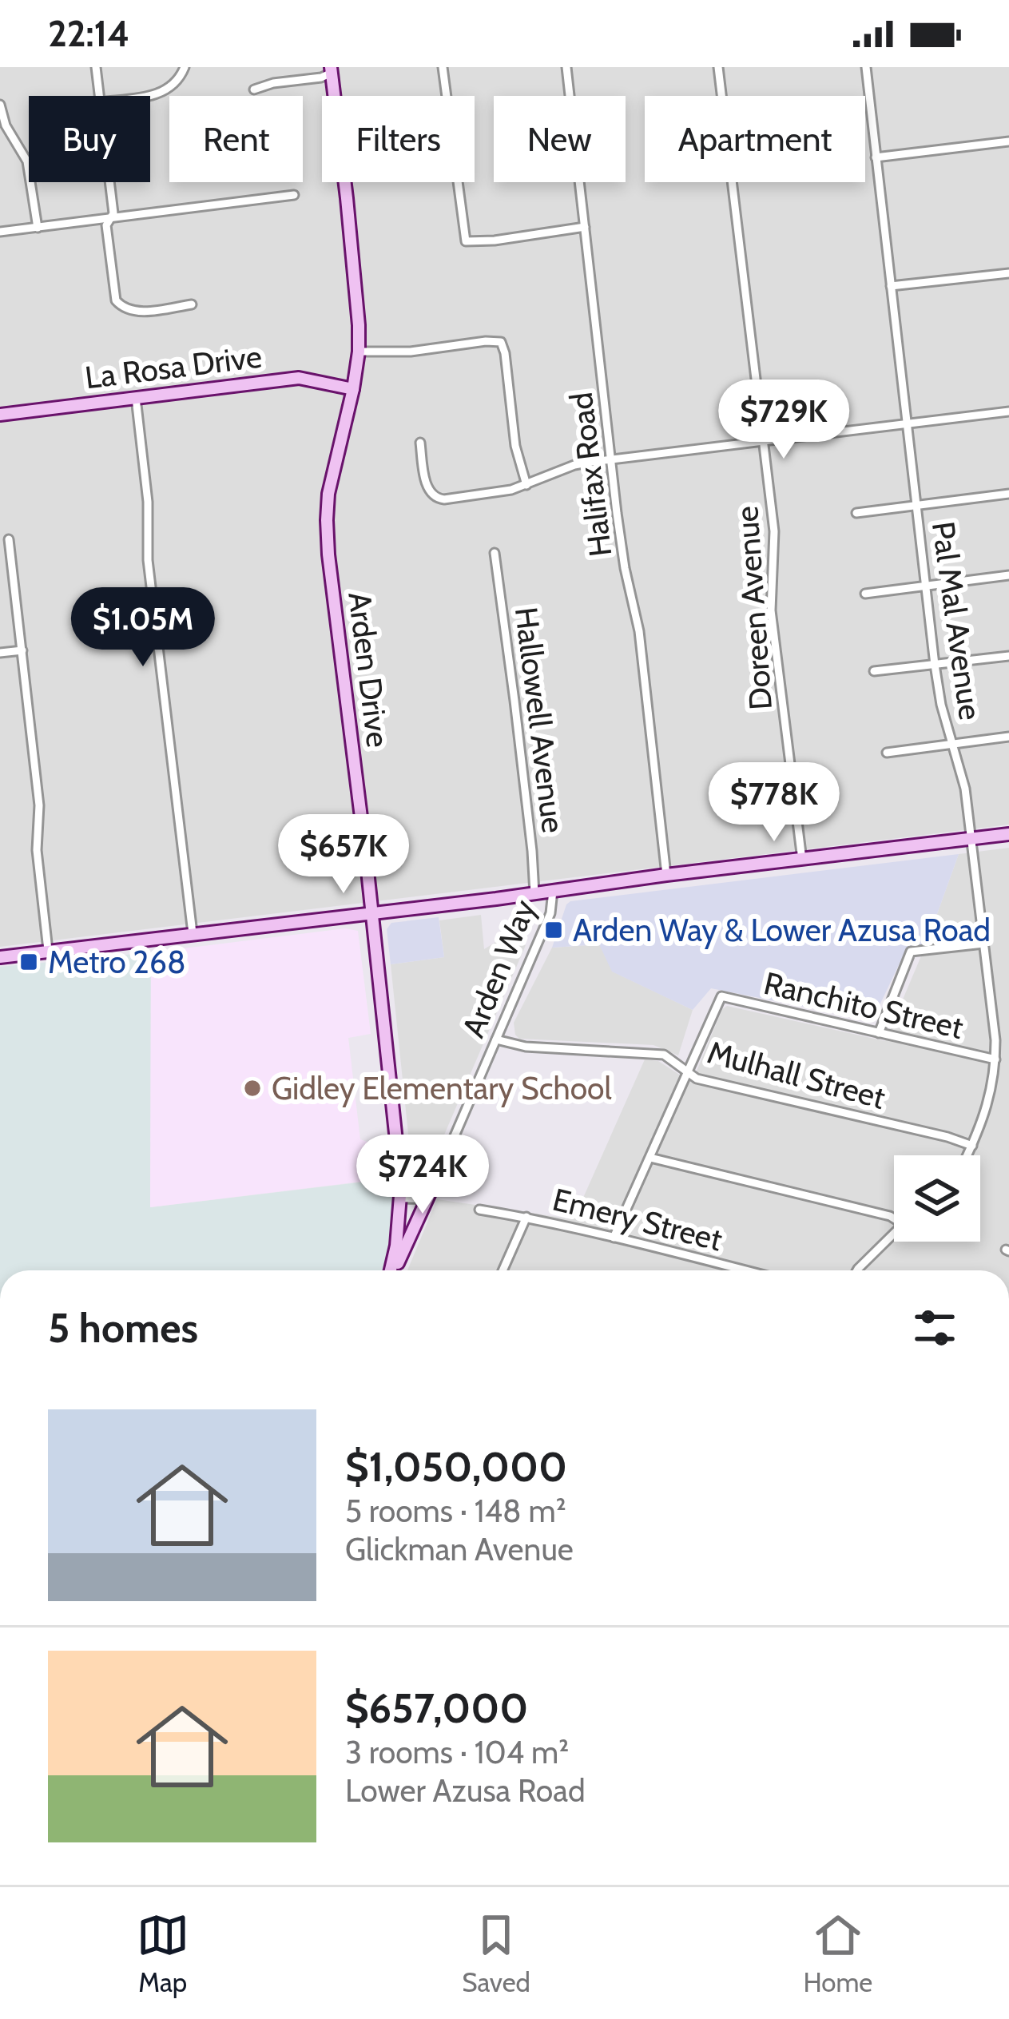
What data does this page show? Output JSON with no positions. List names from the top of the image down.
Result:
{
  "streets": {
    "street": [
      "La Rosa Drive",
      "Halifax Road",
      "Doreen Avenue",
      "Pal Mal Avenue",
      "Arden Drive",
      "Hallowell Avenue",
      "Arden Way",
      "Ranchito Street",
      "Mulhall Street",
      "Emery Street"
    ]
  },
  "crossings": [
    ["La Rosa Drive", "Arden Drive"],
    ["Pal Mal Avenue", "Ranchito Street"],
    ["Pal Mal Avenue", "Mulhall Street"],
    ["Arden Way", "Mulhall Street"],
    ["Ranchito Street", "Mulhall Street"]
  ],
  "places": {
    "transit": ["Arden Way & Lower Azusa Road", "Metro 268"],
    "other": ["Gidley Elementary School"]
  },
  "page": {
    "status": "22:14",
    "chip": [
      "Buy",
      "Rent",
      "Filters",
      "New",
      "Apartment"
    ],
    "price": [
      "$729K",
      "$1.05M",
      "$778K",
      "$657K",
      "$724K"
    ],
    "heading": "5 homes",
    "list": [
      {
        "name": "$1,050,000",
        "note": "5 rooms · 148 m² · Glickman Avenue"
      },
      {
        "name": "$657,000",
        "note": "3 rooms · 104 m² · Lower Azusa Road"
      }
    ],
    "tabs": ["Map", "Saved", "Home"]
  }
}
